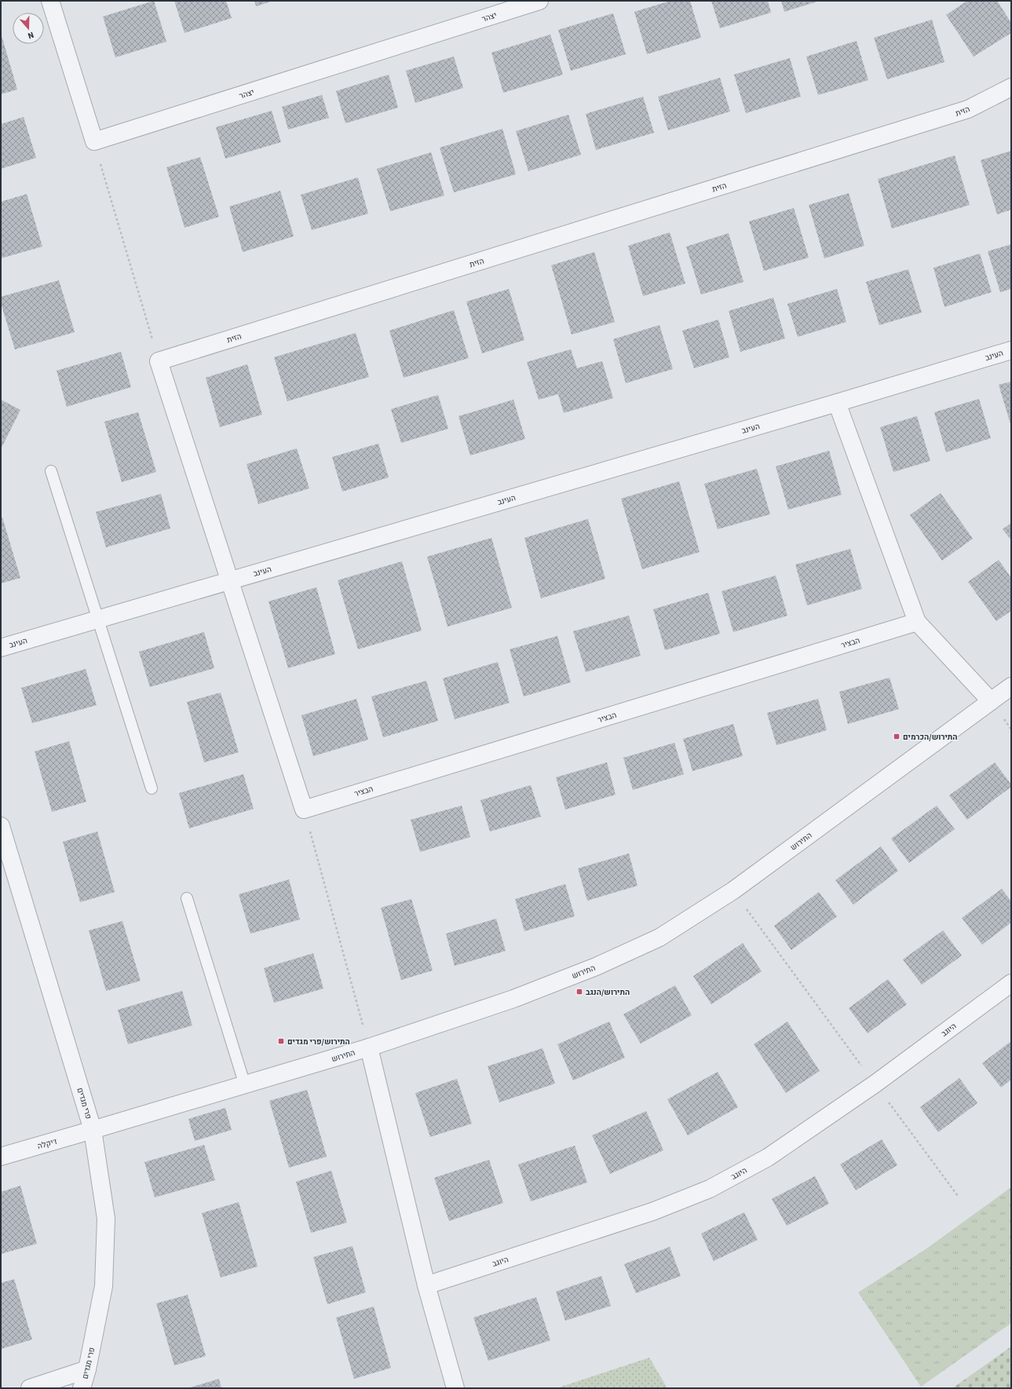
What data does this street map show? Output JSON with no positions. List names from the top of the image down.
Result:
{
  "streets": {
    "street": [
      "יצהר",
      "הזית",
      "העינב",
      "הבציר",
      "התירוש",
      "היוגב",
      "פרי מגדים",
      "דיקלה"
    ]
  },
  "crossings": [
    ["התירוש", "פרי מגדים"],
    ["התירוש", "דיקלה"],
    ["פרי מגדים", "דיקלה"]
  ],
  "places": {
    "transit": ["התירוש/הכרמים", "התירוש/הנגב", "התירוש/פרי מגדים"]
  },
  "north": "bottom"
}
